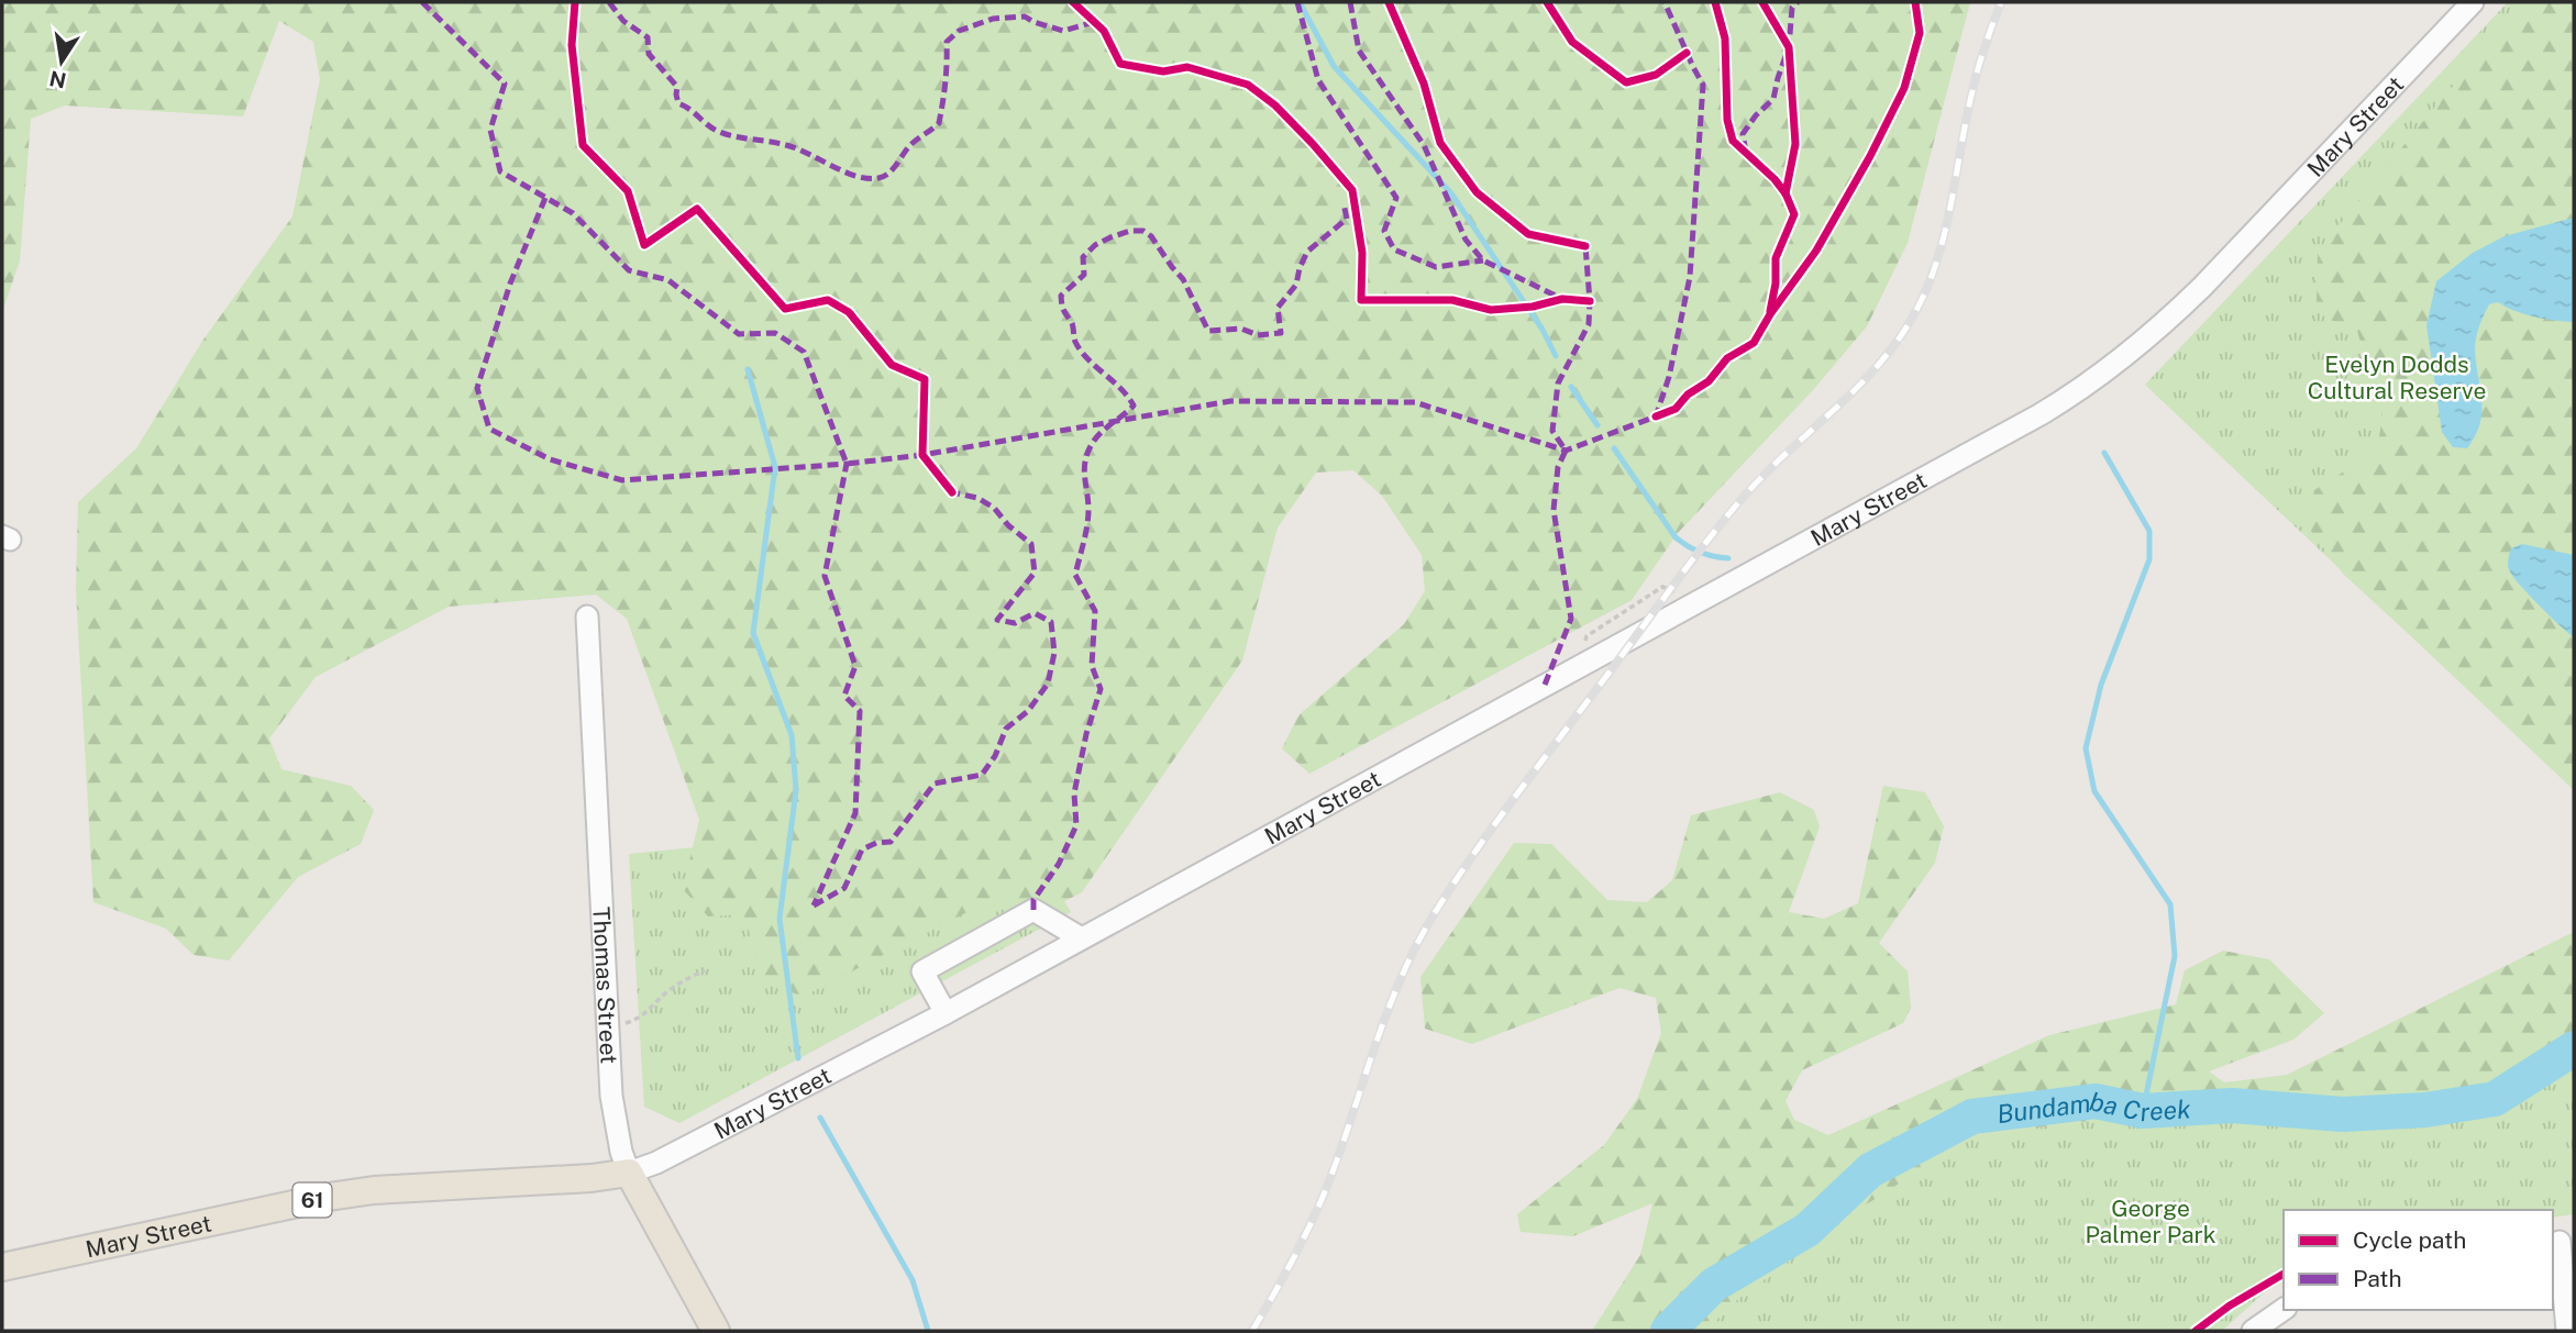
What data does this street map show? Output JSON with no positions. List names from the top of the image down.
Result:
{
  "streets": {
    "main road": ["Mary Street", "Thomas Street", "61"]
  },
  "crossings": [
    ["Mary Street", "Thomas Street"]
  ],
  "water": ["Bundamba Creek"],
  "parks": ["Evelyn Dodds Cultural Reserve", "George Palmer Park"],
  "legend": ["Cycle path", "Path"],
  "north": "bottom"
}
